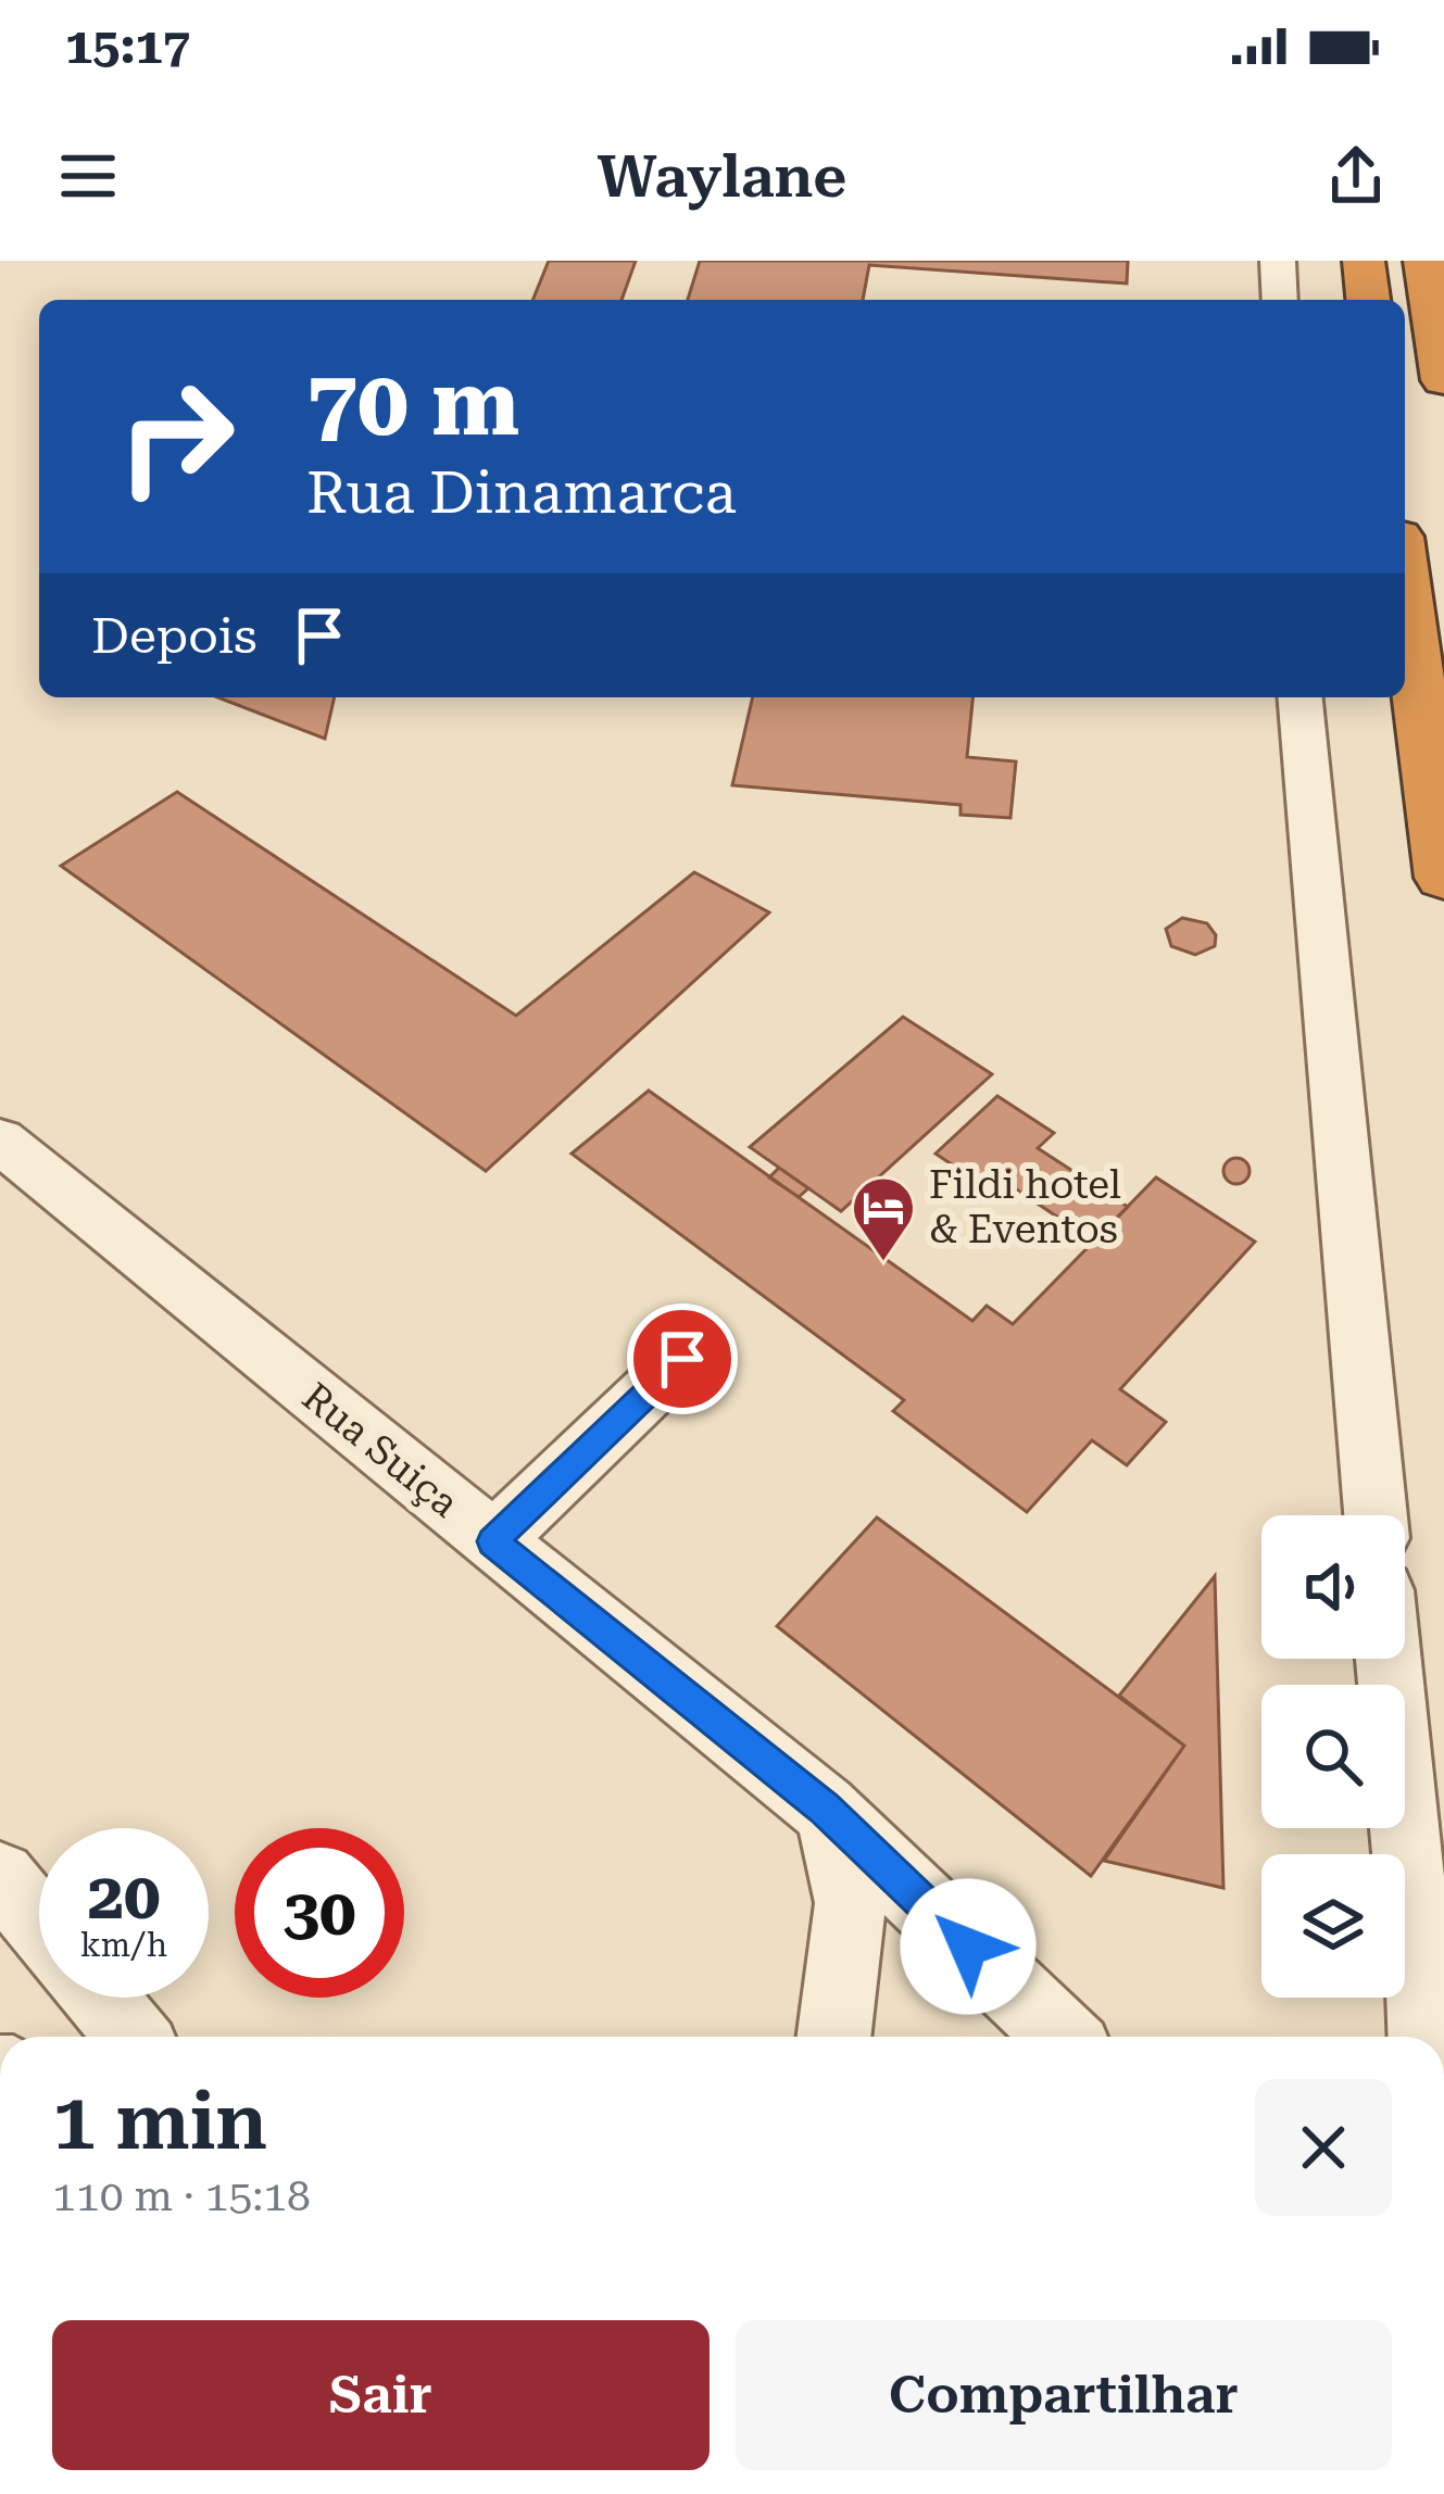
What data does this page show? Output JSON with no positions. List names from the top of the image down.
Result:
{
  "streets": {
    "street": ["Rua Suiça"]
  },
  "places": {
    "hotel": ["Fildi hotel & Eventos"]
  },
  "page": {
    "status": "15:17",
    "header": "Waylane",
    "turn": ["70 m", "Rua Dinamarca"],
    "then": "Depois",
    "speed": "20 km/h",
    "limit": "30",
    "heading": ["1 min", "110 m · 15:18"],
    "buttons": ["Sair", "Compartilhar"]
  }
}
